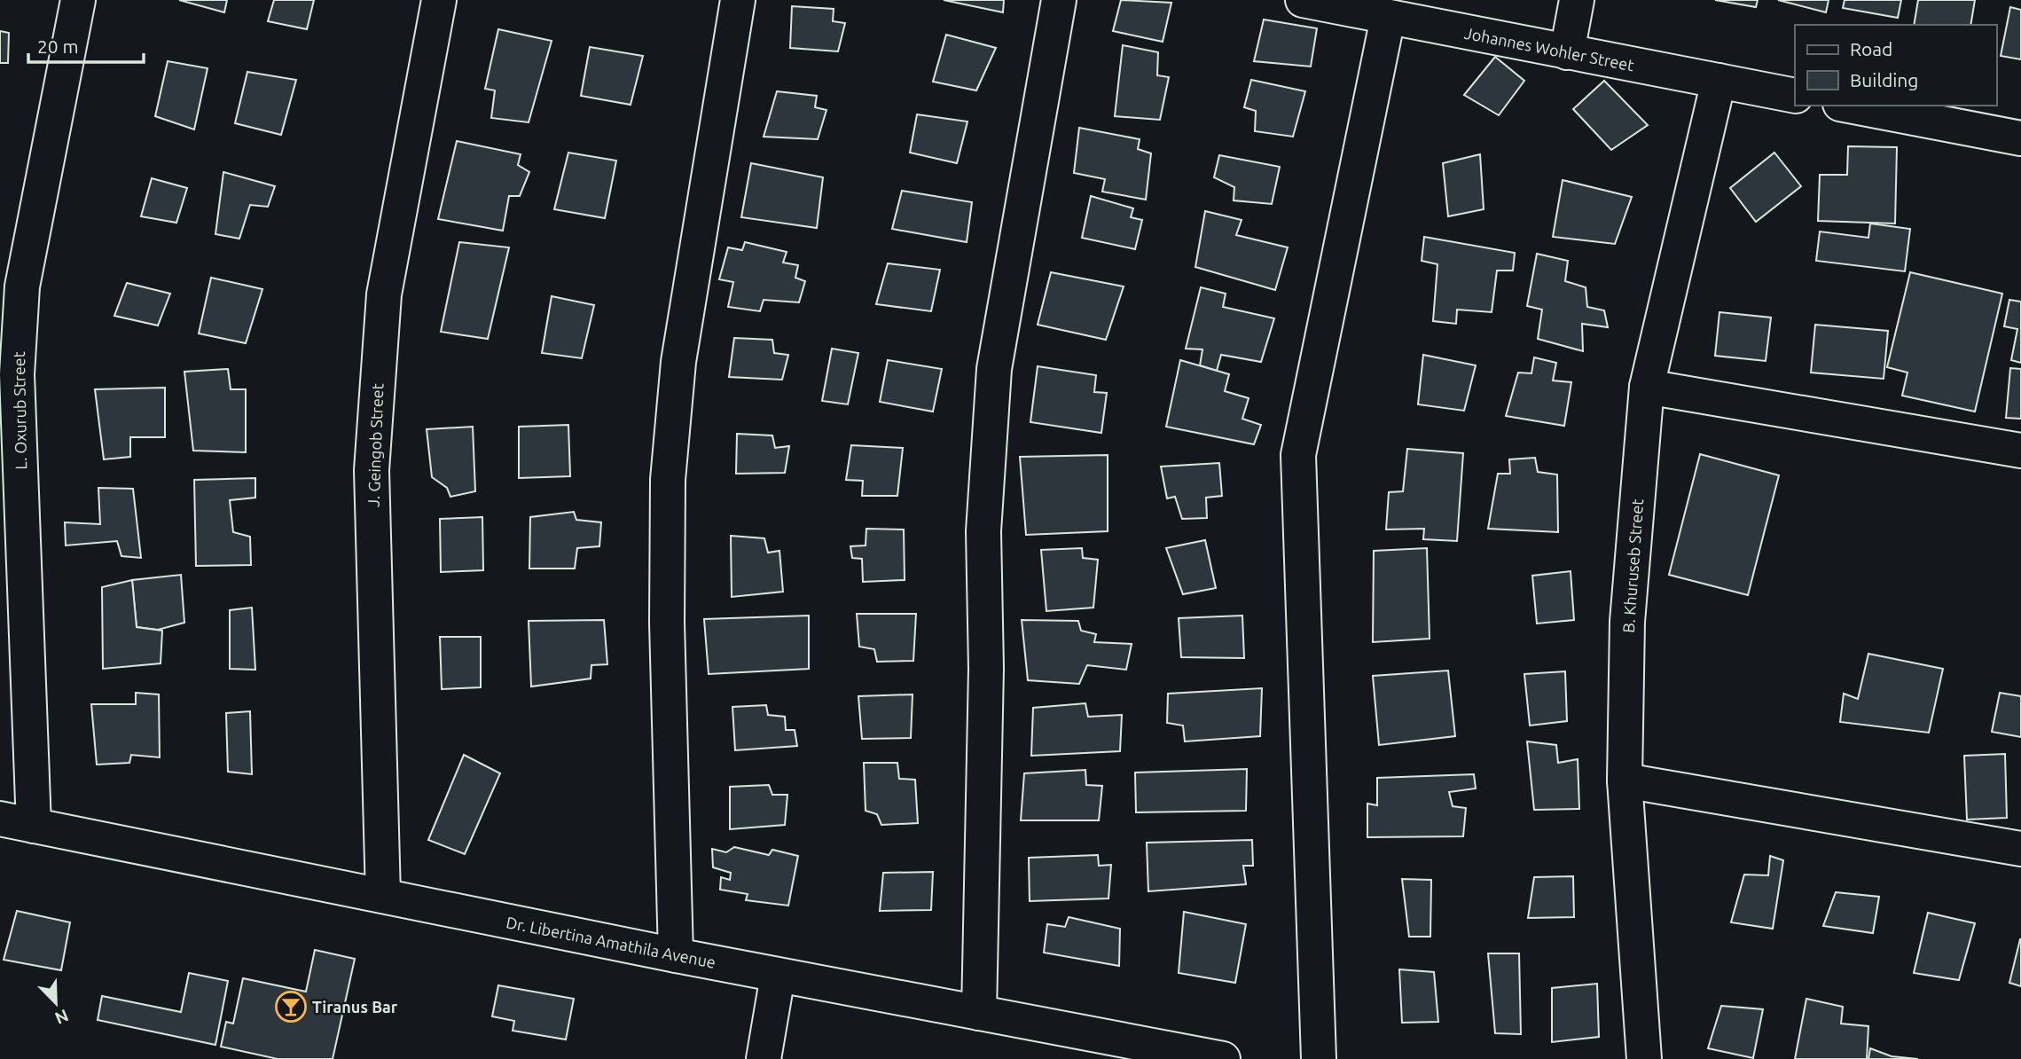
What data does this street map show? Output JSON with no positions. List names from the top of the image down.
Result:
{
  "streets": {
    "street": [
      "Johannes Wohler Street",
      "L. Oxurub Street",
      "J. Geingob Street",
      "B. Khuruseb Street",
      "Dr. Libertina Amathila Avenue"
    ]
  },
  "crossings": [
    ["Johannes Wohler Street", "B. Khuruseb Street"],
    ["L. Oxurub Street", "Dr. Libertina Amathila Avenue"],
    ["J. Geingob Street", "Dr. Libertina Amathila Avenue"]
  ],
  "places": {
    "bar": ["Tiranus Bar"]
  },
  "legend": ["Road", "Building"],
  "scale_bar": "20 m",
  "north": "bottom right"
}
